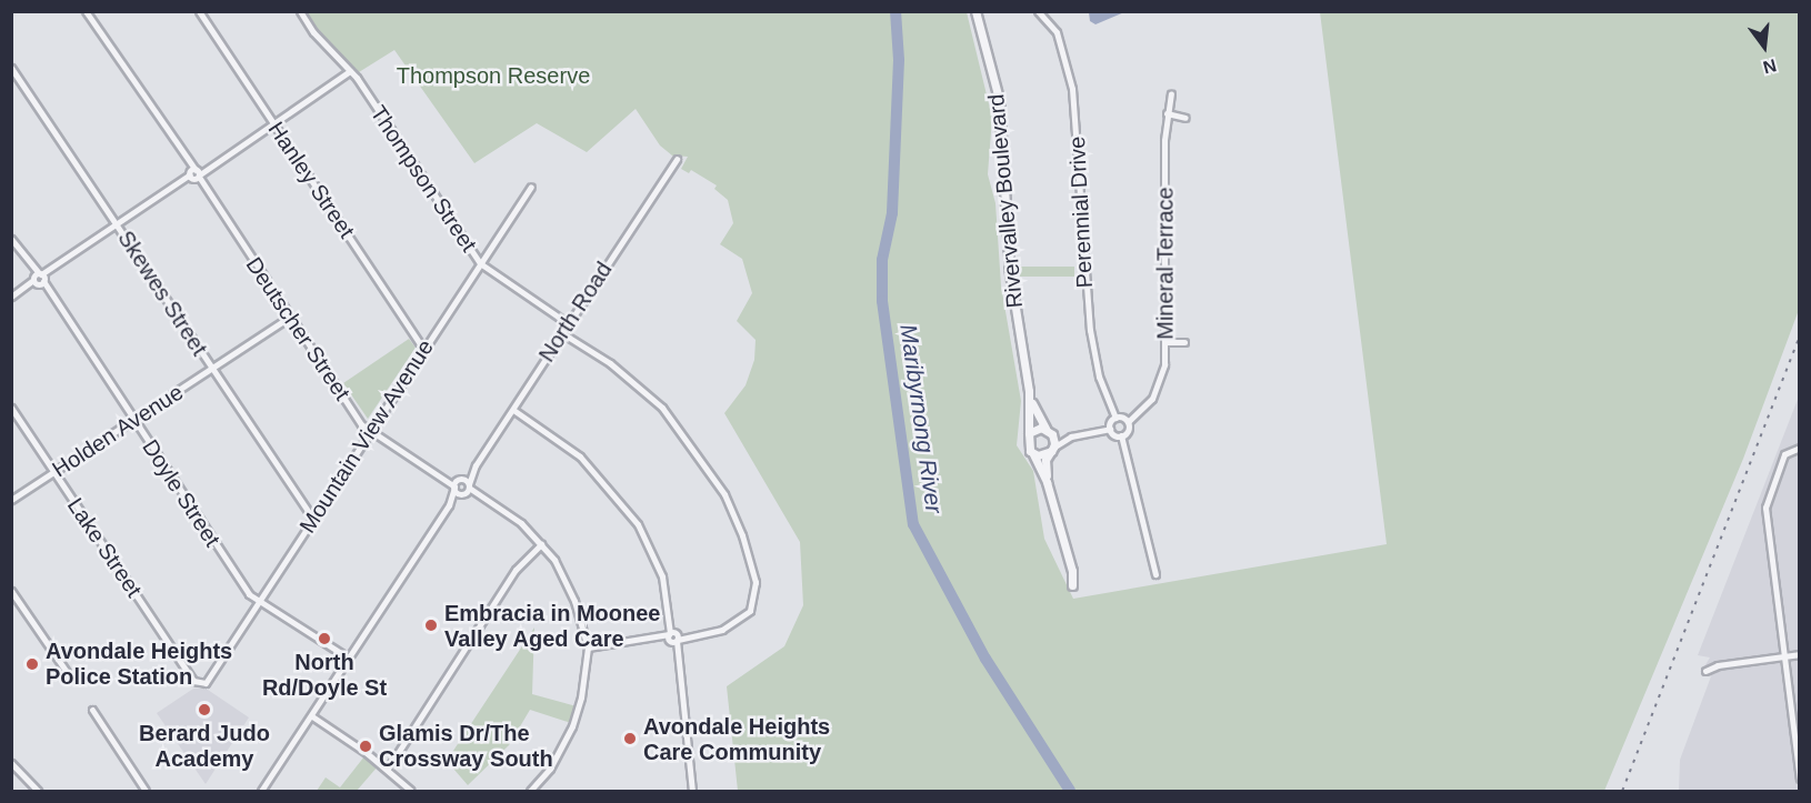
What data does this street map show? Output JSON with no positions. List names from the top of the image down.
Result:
{
  "streets": {
    "street": [
      "Thompson Street",
      "Hanley Street",
      "Rivervalley Boulevard",
      "Perennial Drive",
      "Mineral Terrace",
      "Skewes Street",
      "North Road",
      "Deutscher Street",
      "Holden Avenue",
      "Mountain View Avenue",
      "Doyle Street",
      "Lake Street"
    ]
  },
  "crossings": [
    ["Thompson Street", "North Road"],
    ["Thompson Street", "Mountain View Avenue"],
    ["Hanley Street", "Mountain View Avenue"],
    ["Skewes Street", "Holden Avenue"],
    ["Skewes Street", "Mountain View Avenue"],
    ["North Road", "Deutscher Street"],
    ["North Road", "Doyle Street"],
    ["Deutscher Street", "Holden Avenue"],
    ["Deutscher Street", "Mountain View Avenue"],
    ["Holden Avenue", "Doyle Street"],
    ["Holden Avenue", "Lake Street"],
    ["Mountain View Avenue", "Doyle Street"],
    ["Mountain View Avenue", "Lake Street"]
  ],
  "water": ["Maribyrnong River"],
  "parks": ["Thompson Reserve"],
  "places": [
    "Embracia in Moonee Valley Aged Care",
    "North Rd/Doyle St",
    "Avondale Heights Police Station",
    "Berard Judo Academy",
    "Avondale Heights Care Community",
    "Glamis Dr/The Crossway South"
  ],
  "north": "bottom"
}
